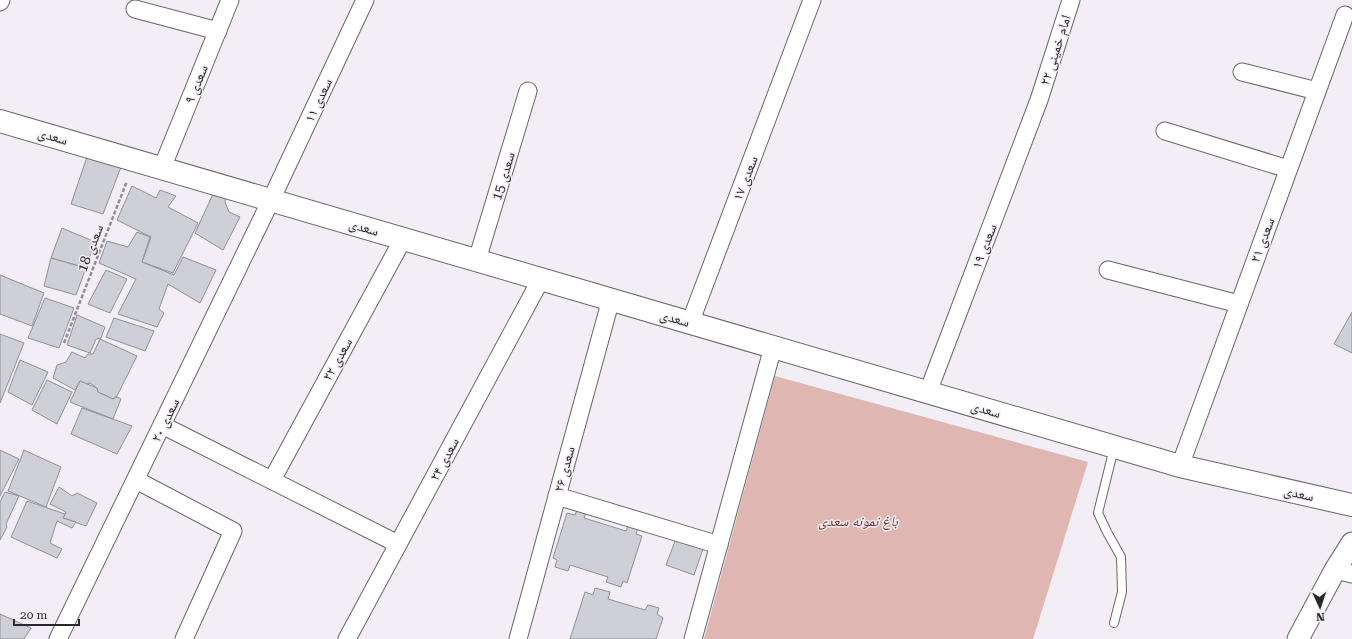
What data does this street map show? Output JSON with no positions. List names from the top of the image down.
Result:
{
  "streets": {
    "main road": ["سعدی"],
    "street": [
      "امام خمینی ۲۲",
      "سعدی ۹",
      "سعدی ۱۱",
      "سعدی 15",
      "سعدی ۱۷",
      "سعدی ۲۱",
      "سعدی ۱۹",
      "سعدی ۲۲",
      "سعدی ۲۰",
      "سعدی ۲۴",
      "سعدی ۲۶"
    ],
    "path": ["سعدی 18"]
  },
  "crossings": [
    ["امام خمینی ۲۲", "سعدی ۱۹"],
    ["سعدی ۹", "سعدی"],
    ["سعدی ۱۱", "سعدی"],
    ["سعدی ۱۱", "سعدی ۲۰"],
    ["سعدی", "سعدی 15"],
    ["سعدی", "سعدی ۱۷"],
    ["سعدی", "سعدی ۲۱"],
    ["سعدی", "سعدی ۱۹"],
    ["سعدی", "سعدی 18"],
    ["سعدی", "سعدی ۲۲"],
    ["سعدی", "سعدی ۲۰"],
    ["سعدی", "سعدی ۲۴"],
    ["سعدی", "سعدی ۲۶"]
  ],
  "parks": ["باغ نمونه سعدی"],
  "scale_bar": "20 m",
  "north": "bottom"
}
